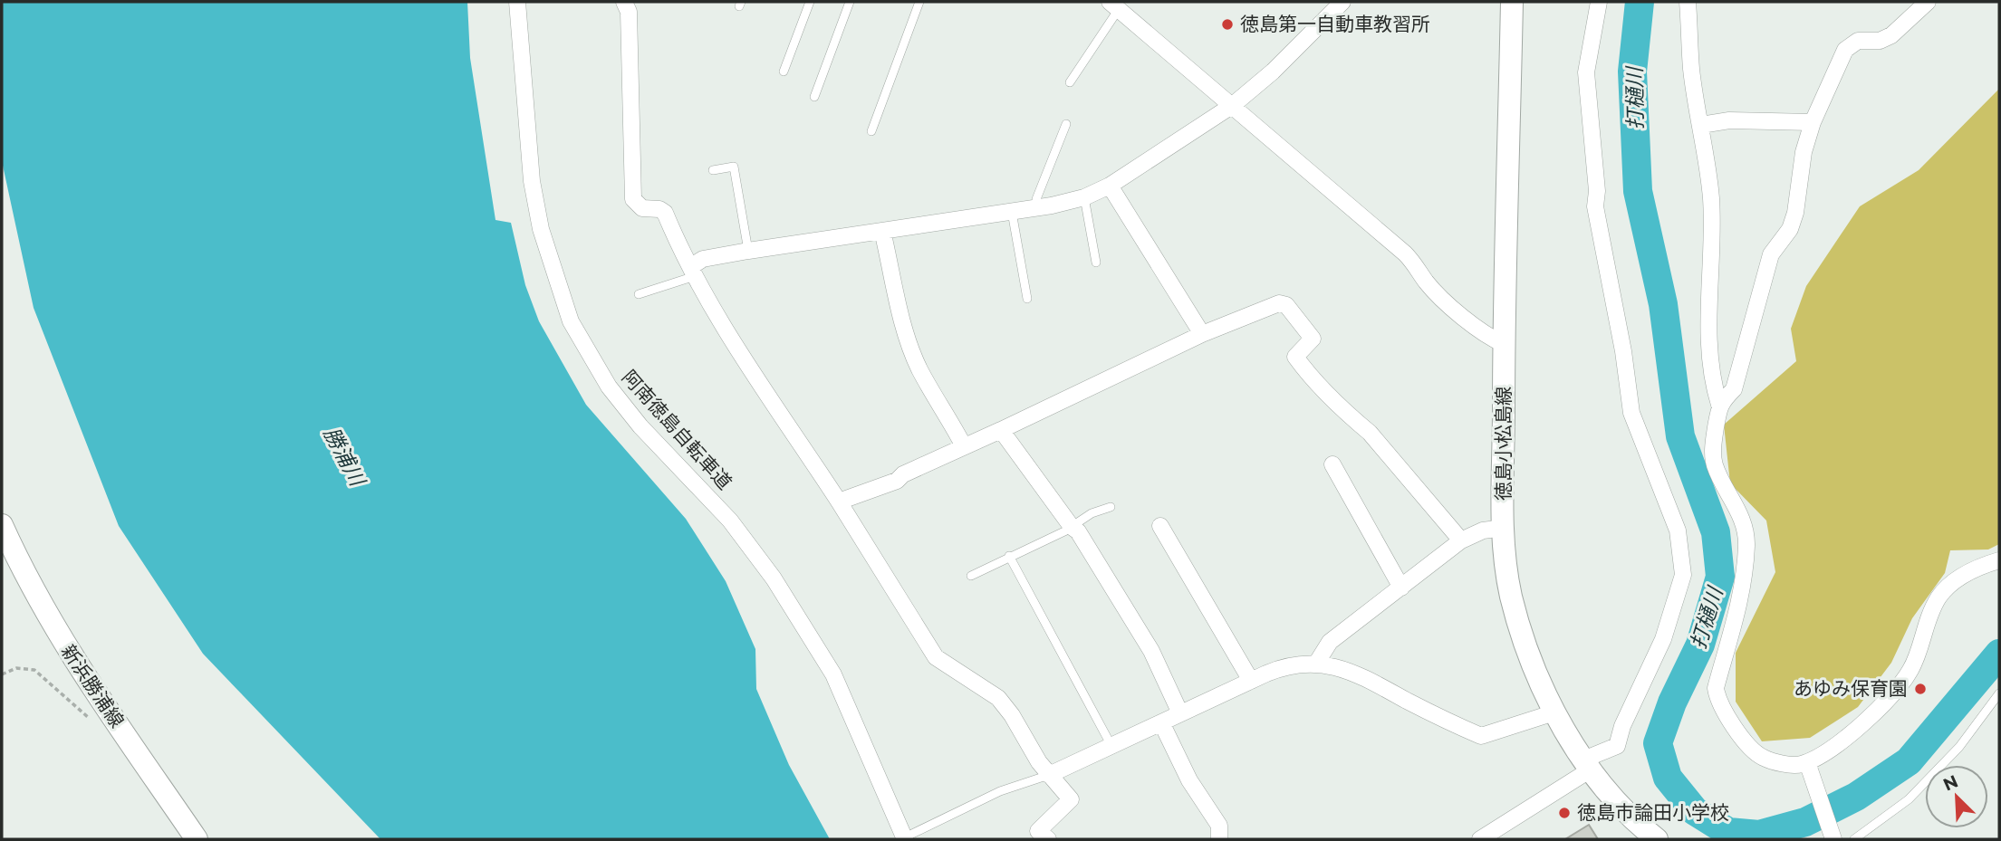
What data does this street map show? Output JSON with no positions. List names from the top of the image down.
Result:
{
  "streets": {
    "main road": ["徳島小松島線", "新浜勝浦線"]
  },
  "water": ["打樋川", "勝浦川"],
  "places": ["徳島第一自動車教習所", "あゆみ保育園", "徳島市論田小学校"],
  "north": "top left"
}
